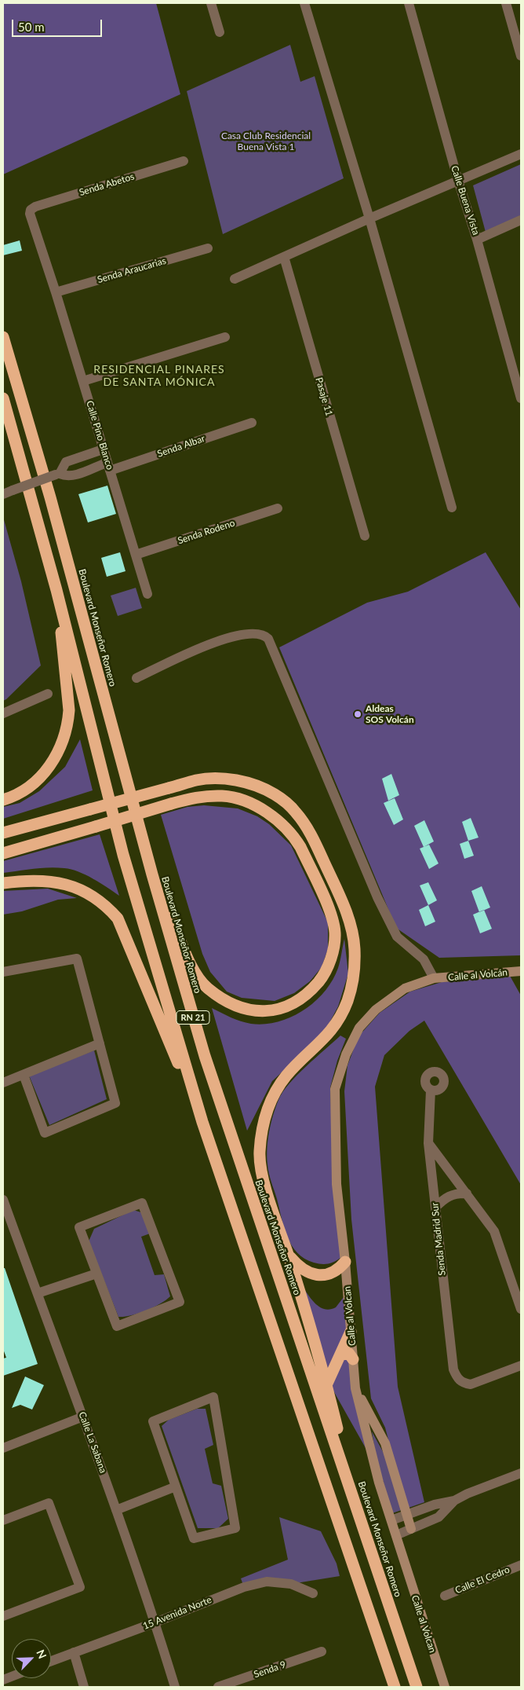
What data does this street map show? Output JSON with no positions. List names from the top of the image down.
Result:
{
  "streets": {
    "highway": ["Boulevard Monseñor Romero", "RN 21"],
    "street": [
      "Senda Abetos",
      "Calle Buena Vista",
      "Senda Araucarias",
      "Pasaje 11",
      "Calle Pino Blanco",
      "Senda Albar",
      "Senda Rodeno",
      "Calle al Volcán",
      "Senda Madrid Sur",
      "Calle al Volcan",
      "Calle La Sabana",
      "Calle El Cedro",
      "15 Avenida Norte",
      "Senda 9"
    ]
  },
  "crossings": [
    ["Senda Abetos", "Calle Pino Blanco"],
    ["Senda Araucarias", "Calle Pino Blanco"],
    ["Calle Pino Blanco", "Senda Albar"],
    ["Calle Pino Blanco", "Senda Rodeno"],
    ["Calle al Volcán", "Calle al Volcan"],
    ["Calle La Sabana", "15 Avenida Norte"]
  ],
  "districts": ["RESIDENCIAL PINARES DE SANTA MÓNICA"],
  "parks": ["Casa Club Residencial Buena Vista 1"],
  "places": ["Aldeas SOS Volcán"],
  "scale_bar": "50 m",
  "north": "top right"
}
